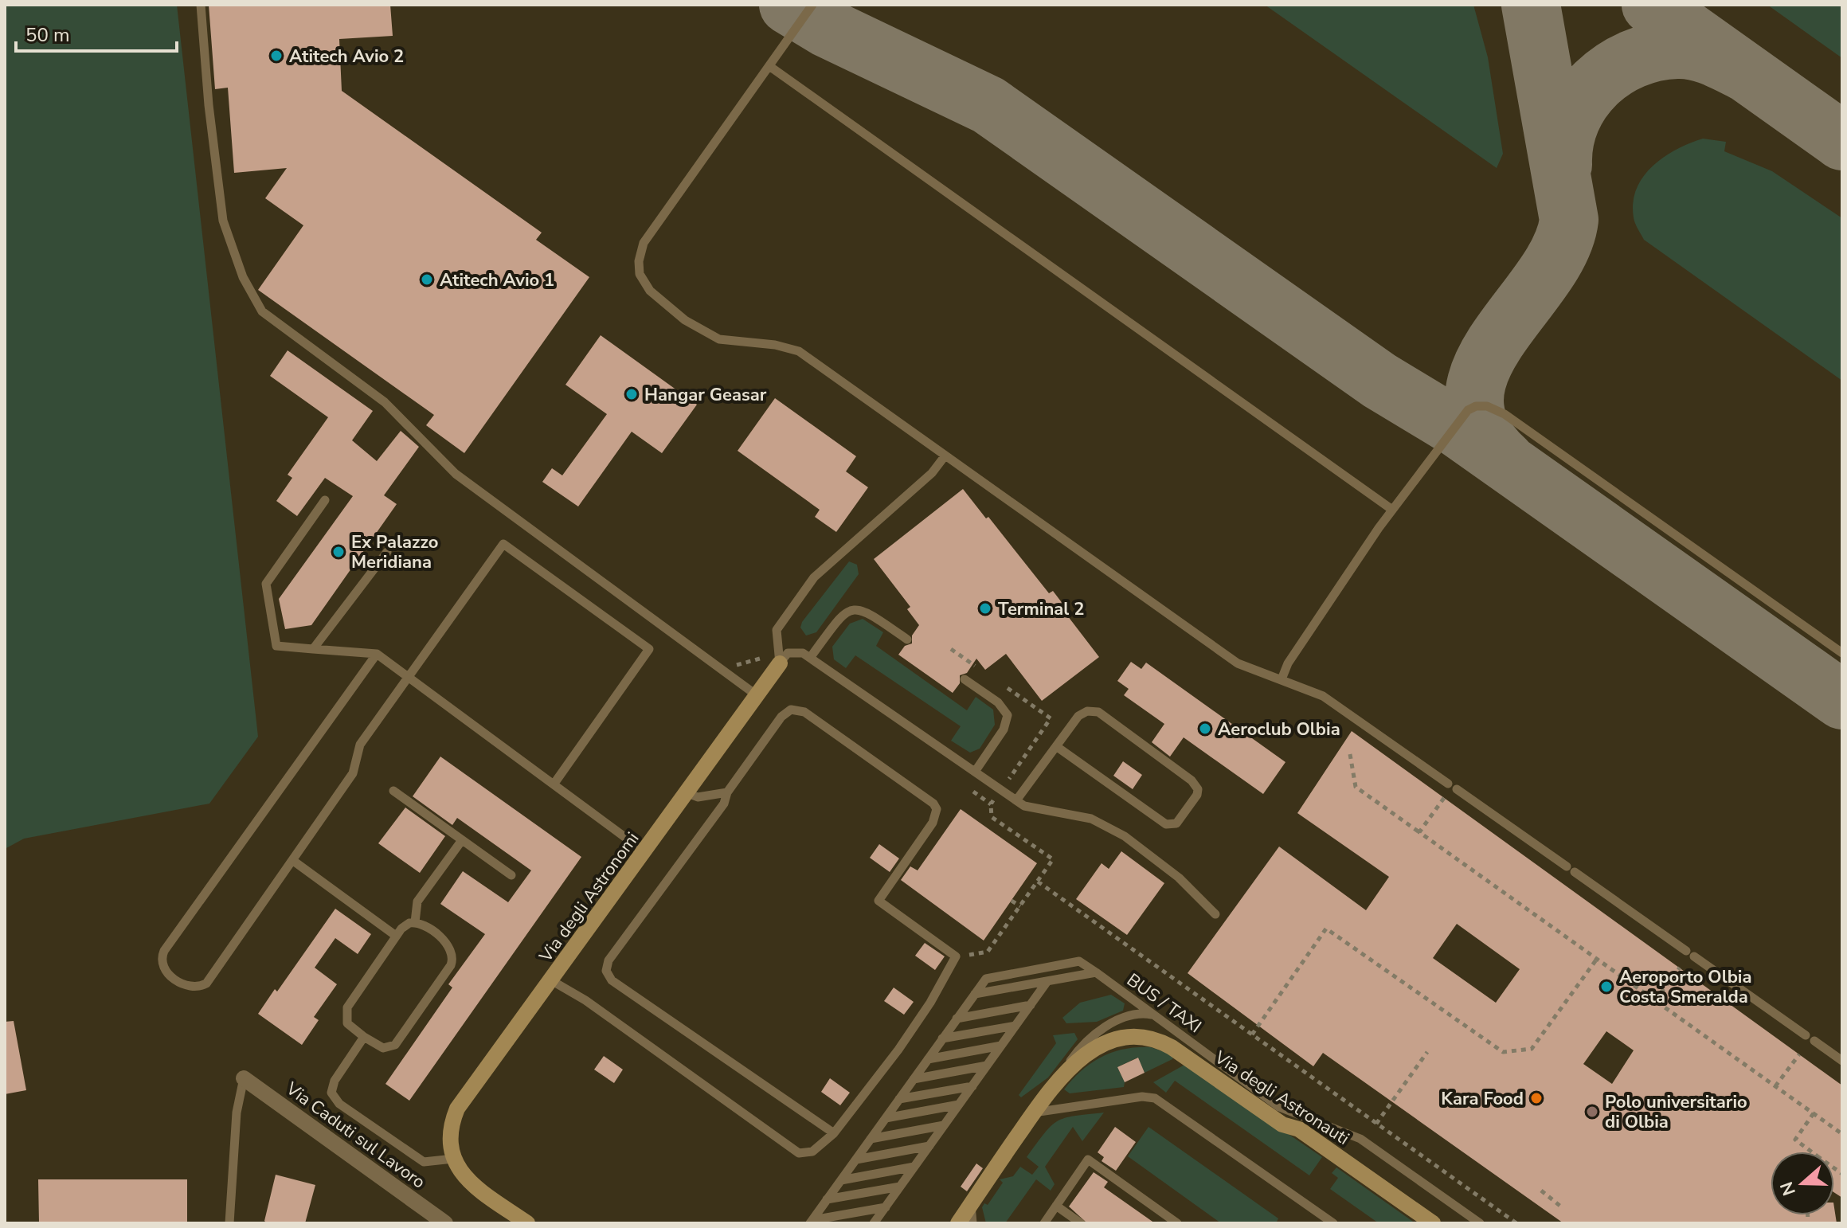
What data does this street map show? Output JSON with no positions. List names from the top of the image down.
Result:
{
  "streets": {
    "street": ["Via degli Astronomi", "Via degli Astronauti", "Via Caduti sul Lavoro"],
    "lane": ["BUS / TAXI"]
  },
  "places": [
    "Atitech Avio 2",
    "Atitech Avio 1",
    "Hangar Geasar",
    "Ex Palazzo Meridiana",
    "Terminal 2",
    "Aeroclub Olbia",
    "Aeroporto Olbia Costa Smeralda",
    "Kara Food",
    "Polo universitario di Olbia"
  ],
  "scale_bar": "50 m",
  "north": "left"
}
